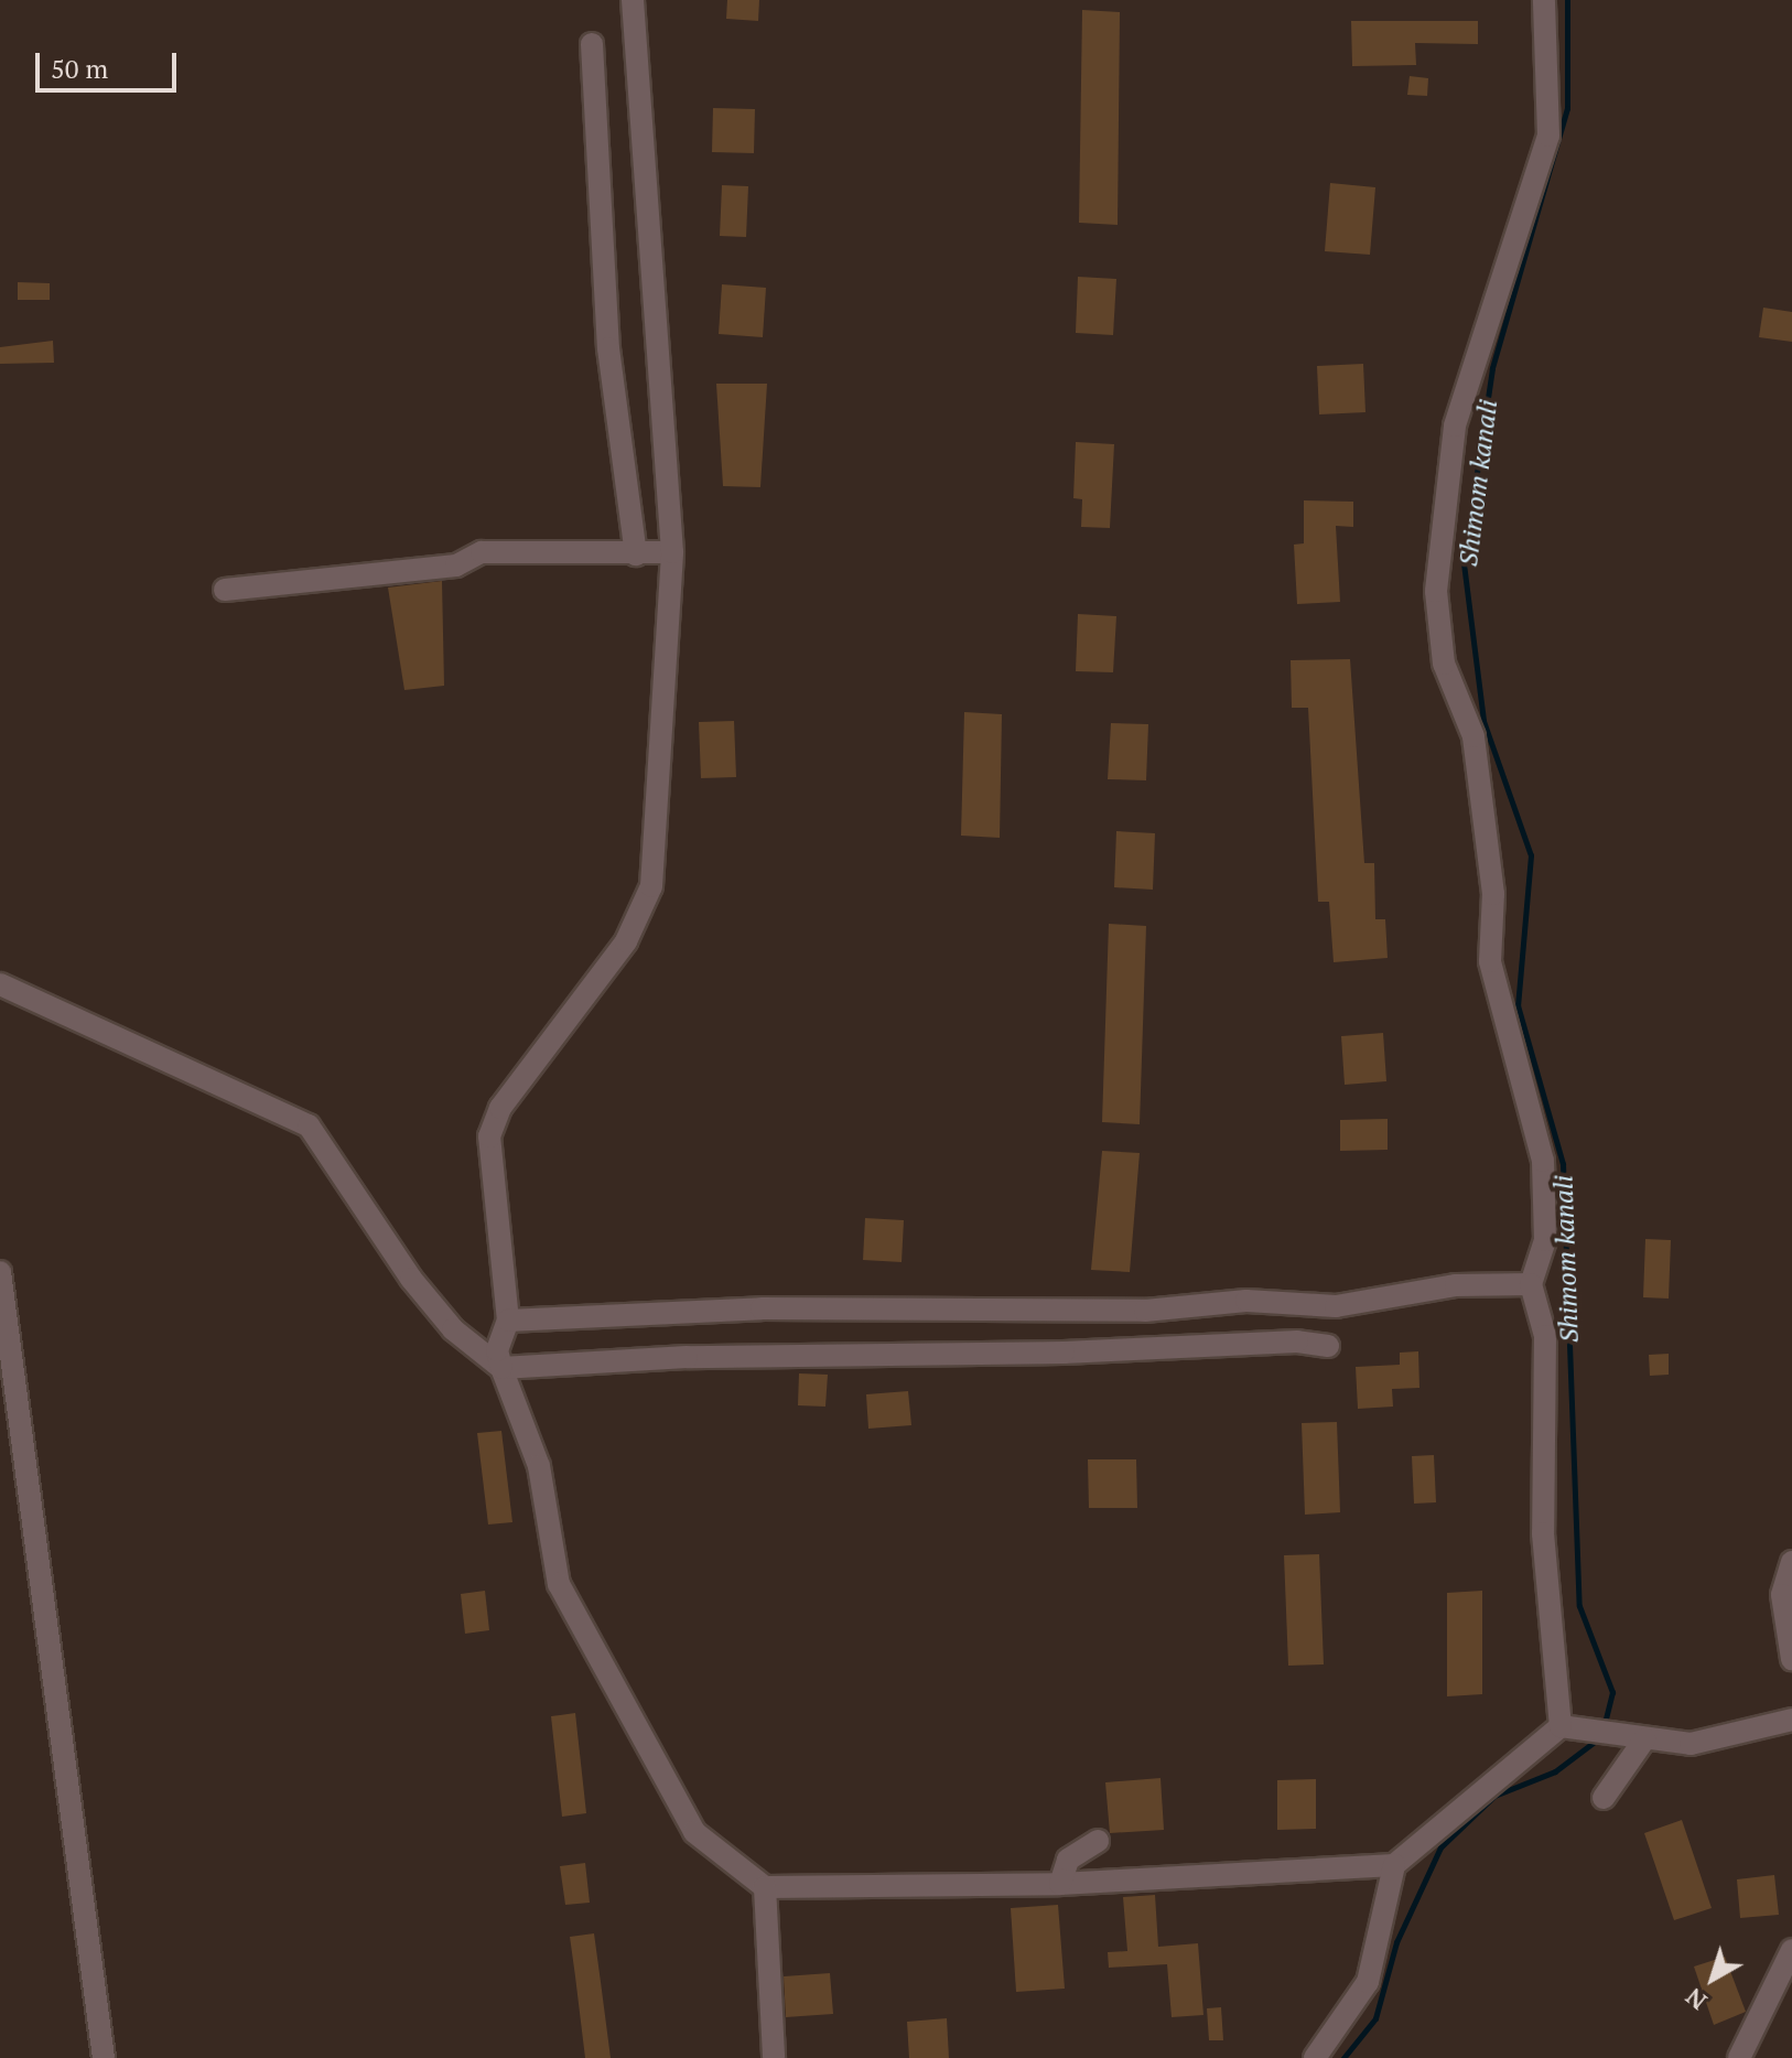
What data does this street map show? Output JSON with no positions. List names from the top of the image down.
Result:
{
  "water": ["Shimom kanali"],
  "scale_bar": "50 m",
  "north": "bottom left"
}
